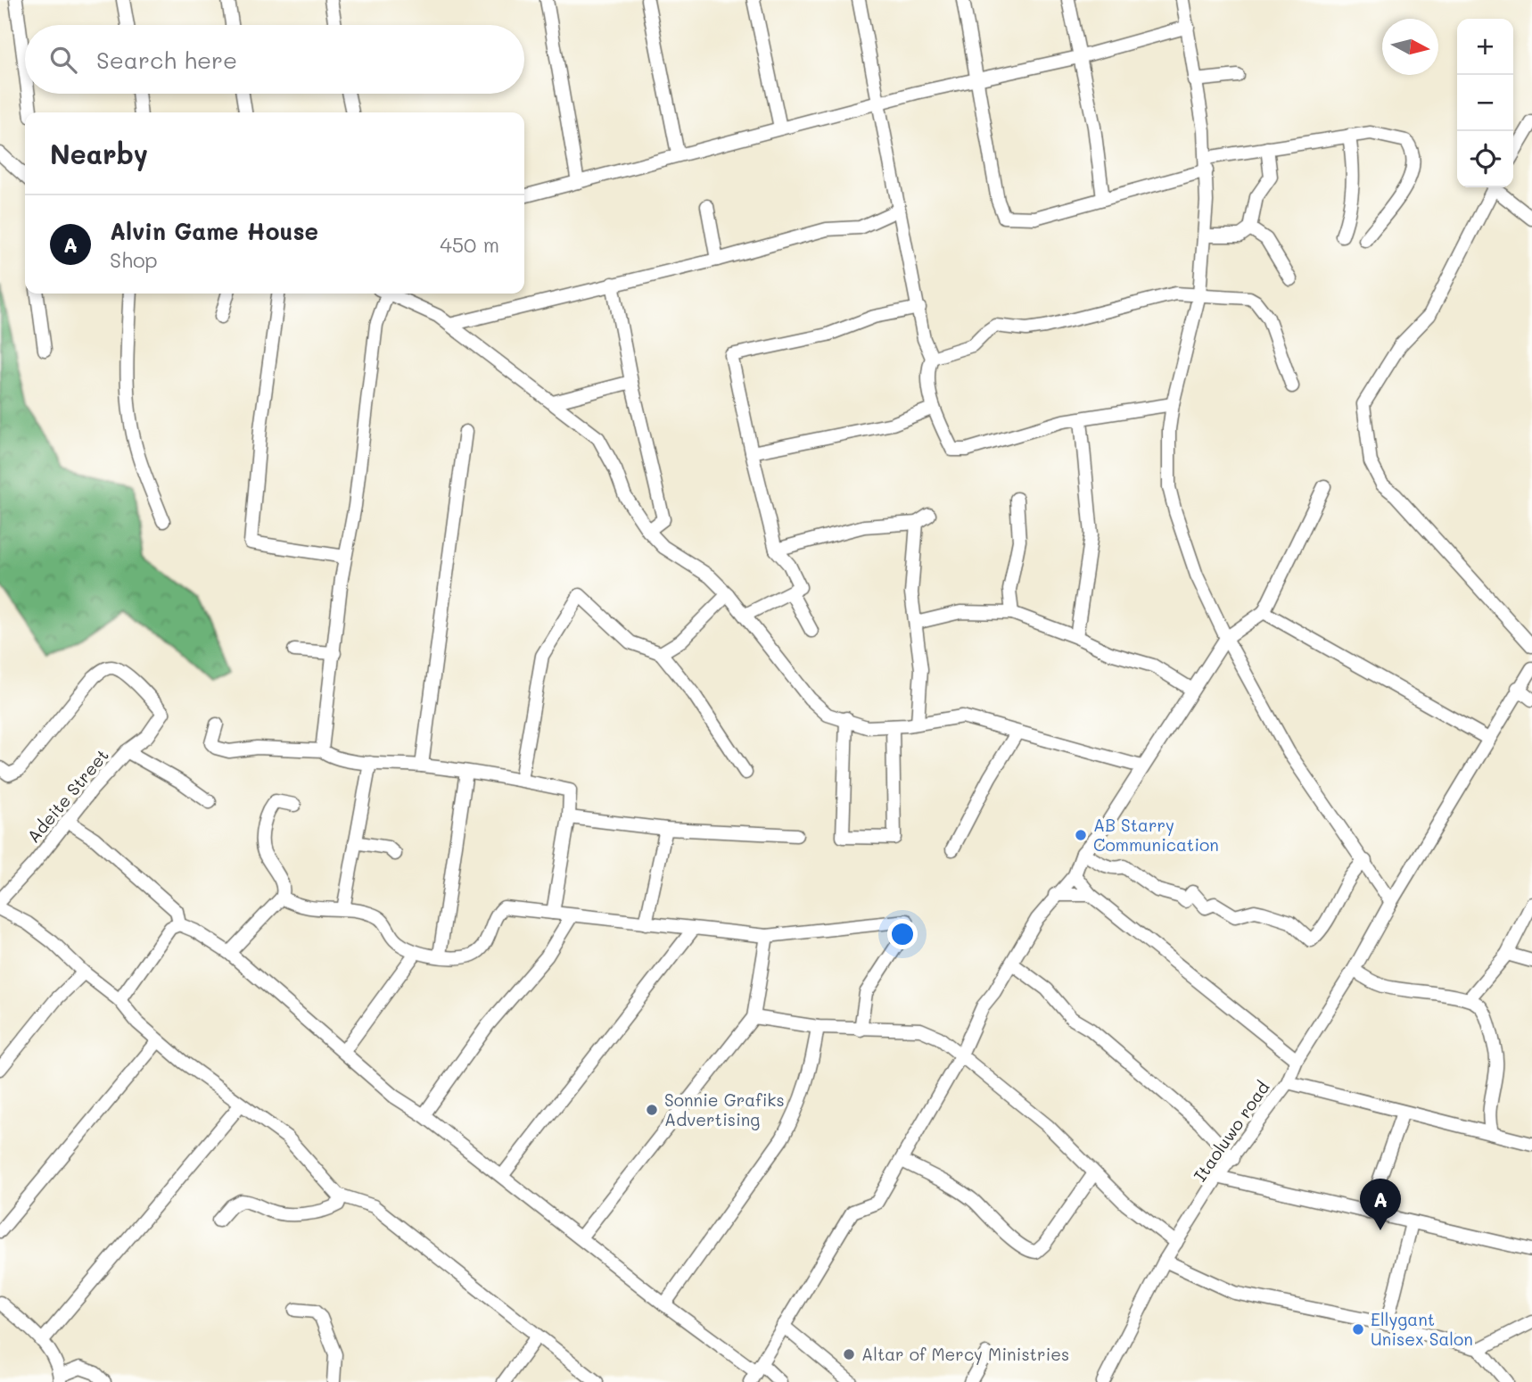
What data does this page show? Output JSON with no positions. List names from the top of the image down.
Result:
{
  "streets": {
    "street": ["Adeite Street", "Itaoluwo road"]
  },
  "places": [
    "AB Starry Communication",
    "Sonnie Grafiks Advertising",
    "Ellygant Unisex Salon",
    "Altar of Mercy Ministries"
  ],
  "north": "right",
  "page": {
    "map_buttons": ["+", "−"],
    "search": "Search here",
    "heading": "Nearby",
    "list": [
      {
        "mark": "A",
        "name": "Alvin Game House",
        "note": "Shop",
        "value": "450 m"
      }
    ],
    "pins": "A"
  }
}
